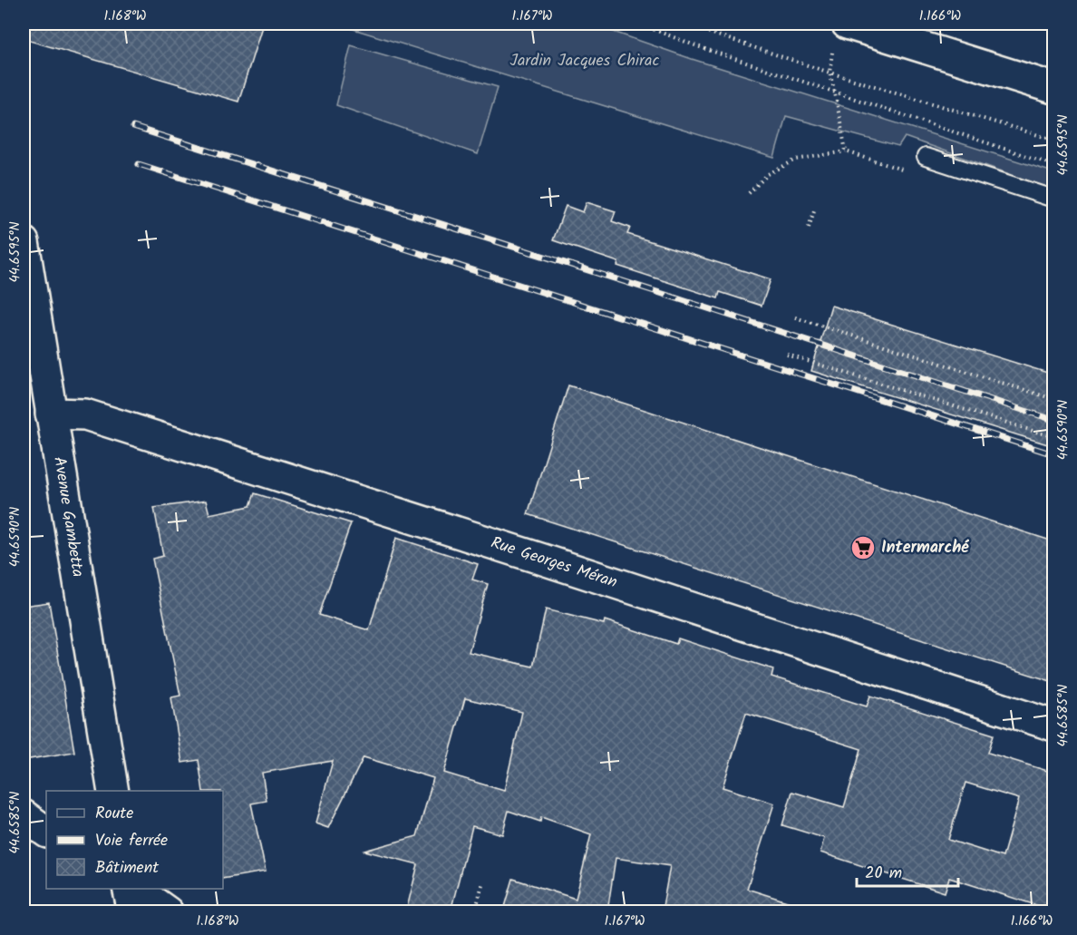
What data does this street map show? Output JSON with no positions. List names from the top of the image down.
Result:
{
  "streets": {
    "street": ["Avenue Gambetta", "Rue Georges Méran"]
  },
  "crossings": [
    ["Avenue Gambetta", "Rue Georges Méran"]
  ],
  "parks": ["Jardin Jacques Chirac"],
  "places": {
    "supermarket": ["Intermarché"]
  },
  "legend": ["Route", "Voie ferrée", "Bâtiment"],
  "scale_bar": "20 m",
  "coordinates": [
    "1.168°W",
    "1.167°W",
    "1.166°W",
    "44.6595°N",
    "44.6590°N",
    "44.6585°N"
  ]
}
